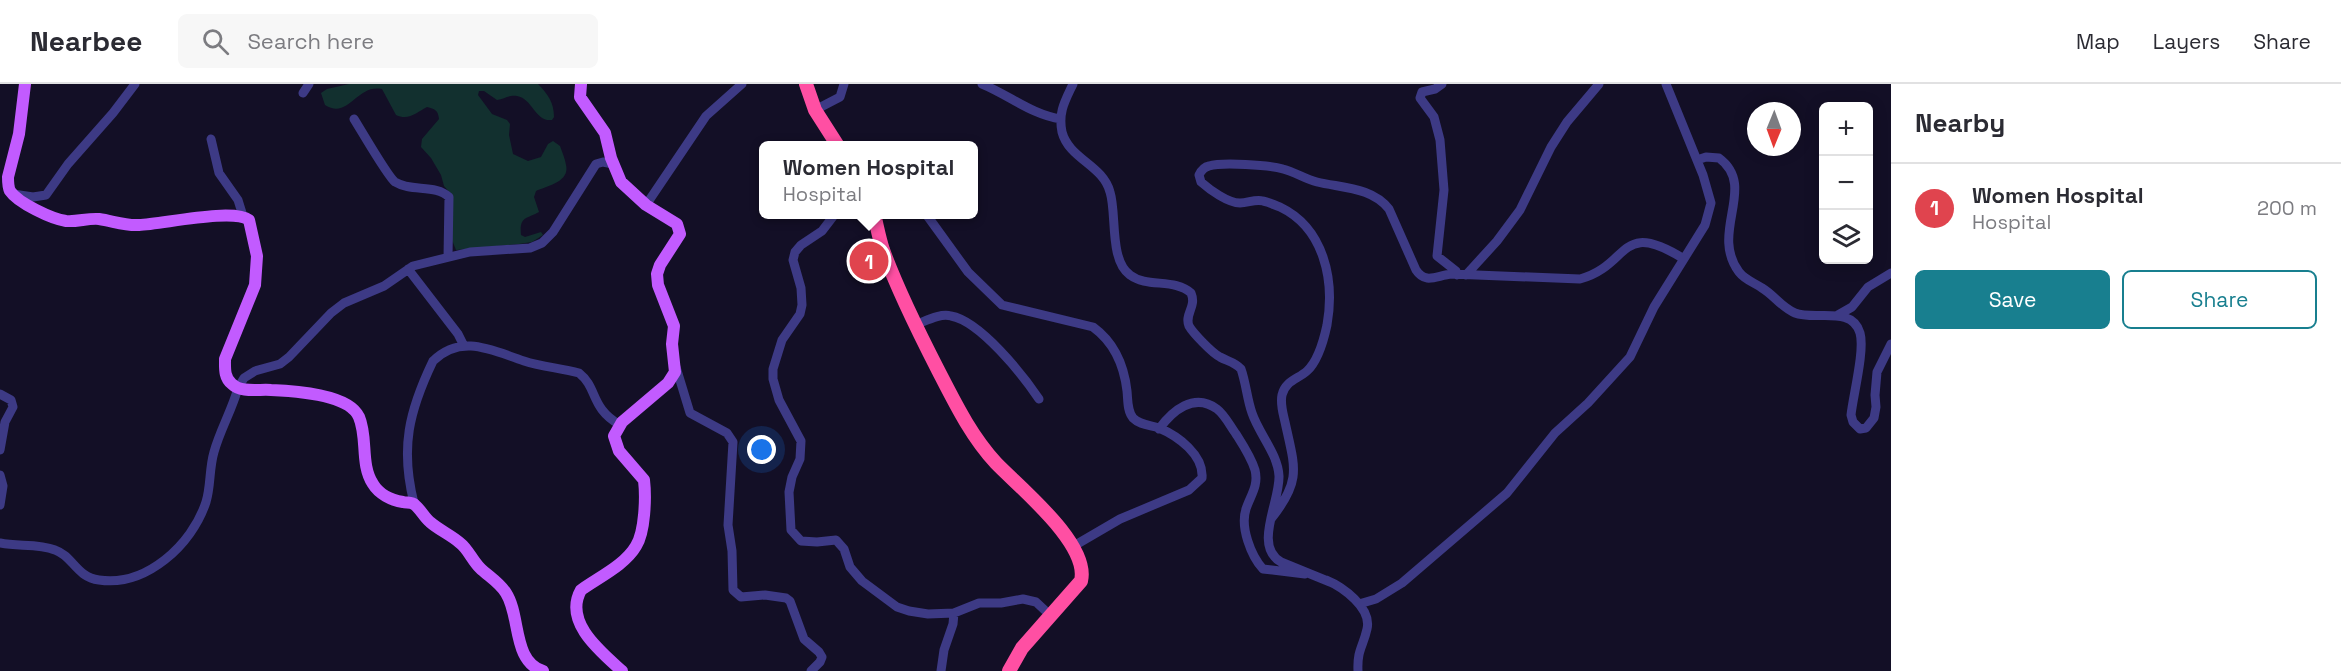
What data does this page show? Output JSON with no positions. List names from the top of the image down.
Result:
{
  "north": "bottom",
  "page": {
    "header": "Nearbee",
    "search": "Search here",
    "nav": ["Map", "Layers", "Share"],
    "heading": "Nearby",
    "map_buttons": ["+", "−"],
    "popup": ["Women Hospital", "Hospital"],
    "list": [
      {
        "mark": "1",
        "name": "Women Hospital",
        "note": "Hospital",
        "value": "200 m"
      }
    ],
    "pins": "1",
    "buttons": ["Save", "Share"]
  }
}
